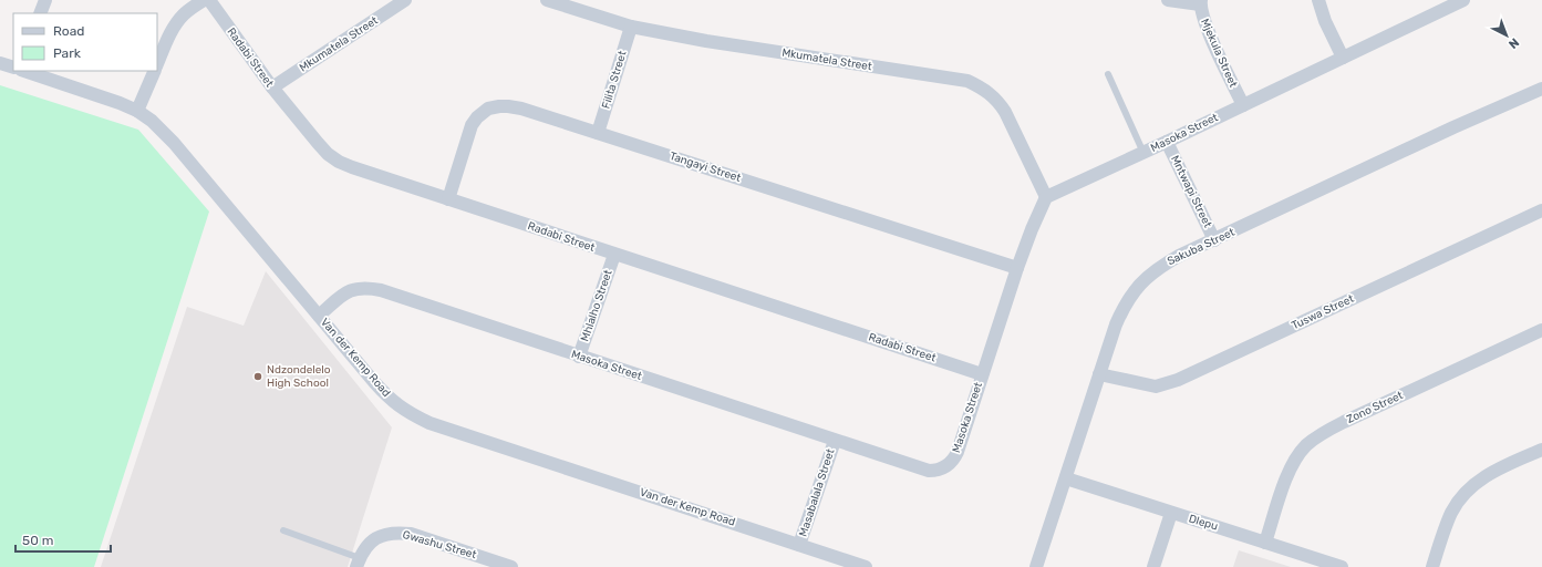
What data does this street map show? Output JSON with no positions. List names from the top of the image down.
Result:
{
  "streets": {
    "street": [
      "Mkumatela Street",
      "Mjekula Street",
      "Radabi Street",
      "Filita Street",
      "Masoka Street",
      "Tangayi Street",
      "Mntwapi Street",
      "Sakuba Street",
      "Mhlalho Street",
      "Tuswa Street",
      "Van der Kemp Road",
      "Zono Street",
      "Masabalala Street",
      "Dlepu",
      "Gwashu Street"
    ]
  },
  "crossings": [
    ["Mkumatela Street", "Radabi Street"],
    ["Mkumatela Street", "Filita Street"],
    ["Mkumatela Street", "Masoka Street"],
    ["Mjekula Street", "Masoka Street"],
    ["Radabi Street", "Masoka Street"],
    ["Radabi Street", "Tangayi Street"],
    ["Radabi Street", "Mhlalho Street"],
    ["Filita Street", "Tangayi Street"],
    ["Masoka Street", "Tangayi Street"],
    ["Masoka Street", "Mntwapi Street"],
    ["Masoka Street", "Mhlalho Street"],
    ["Masoka Street", "Van der Kemp Road"],
    ["Masoka Street", "Masabalala Street"],
    ["Mntwapi Street", "Sakuba Street"],
    ["Sakuba Street", "Tuswa Street"],
    ["Sakuba Street", "Dlepu"],
    ["Van der Kemp Road", "Masabalala Street"],
    ["Zono Street", "Dlepu"]
  ],
  "places": ["Ndzondelelo High School"],
  "legend": ["Road", "Park"],
  "scale_bar": "50 m",
  "north": "bottom right"
}
